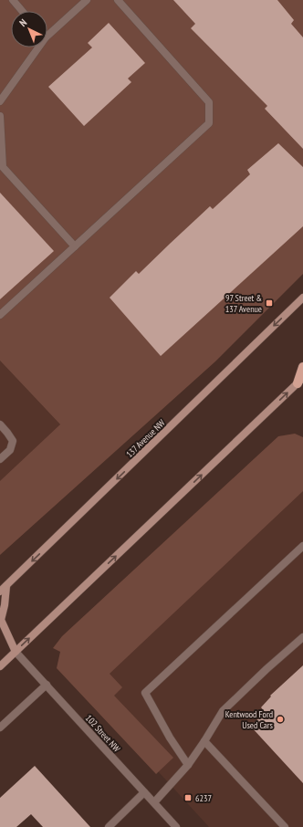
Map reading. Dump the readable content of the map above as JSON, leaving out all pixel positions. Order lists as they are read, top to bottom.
{
  "streets": {
    "main road": ["137 Avenue NW"],
    "street": ["102 Street NW"]
  },
  "places": {
    "transit": ["97 Street & 137 Avenue", "6237"],
    "other": ["Kentwood Ford Used Cars"]
  },
  "north": "top left"
}
